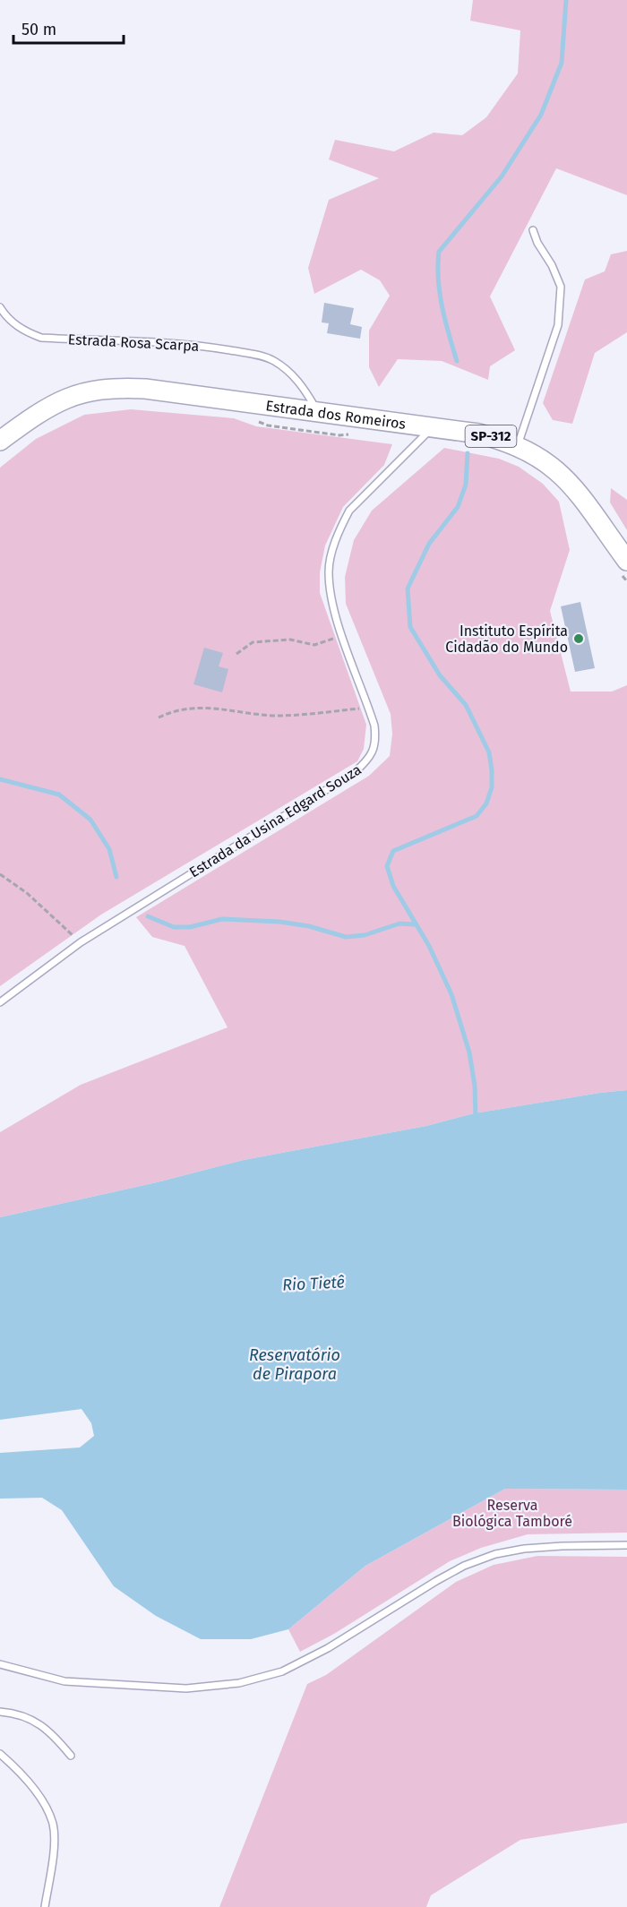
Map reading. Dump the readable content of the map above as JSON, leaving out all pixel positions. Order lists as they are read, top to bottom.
{
  "streets": {
    "main road": ["Estrada dos Romeiros", "SP-312"],
    "lane": ["Estrada Rosa Scarpa", "Estrada da Usina Edgard Souza"]
  },
  "crossings": [
    ["Estrada Rosa Scarpa", "Estrada dos Romeiros"],
    ["Estrada dos Romeiros", "Estrada da Usina Edgard Souza"]
  ],
  "water": ["Rio Tietê", "Reservatório de Pirapora"],
  "parks": ["Reserva Biológica Tamboré"],
  "places": ["Instituto Espírita Cidadão do Mundo"],
  "scale_bar": "50 m"
}
